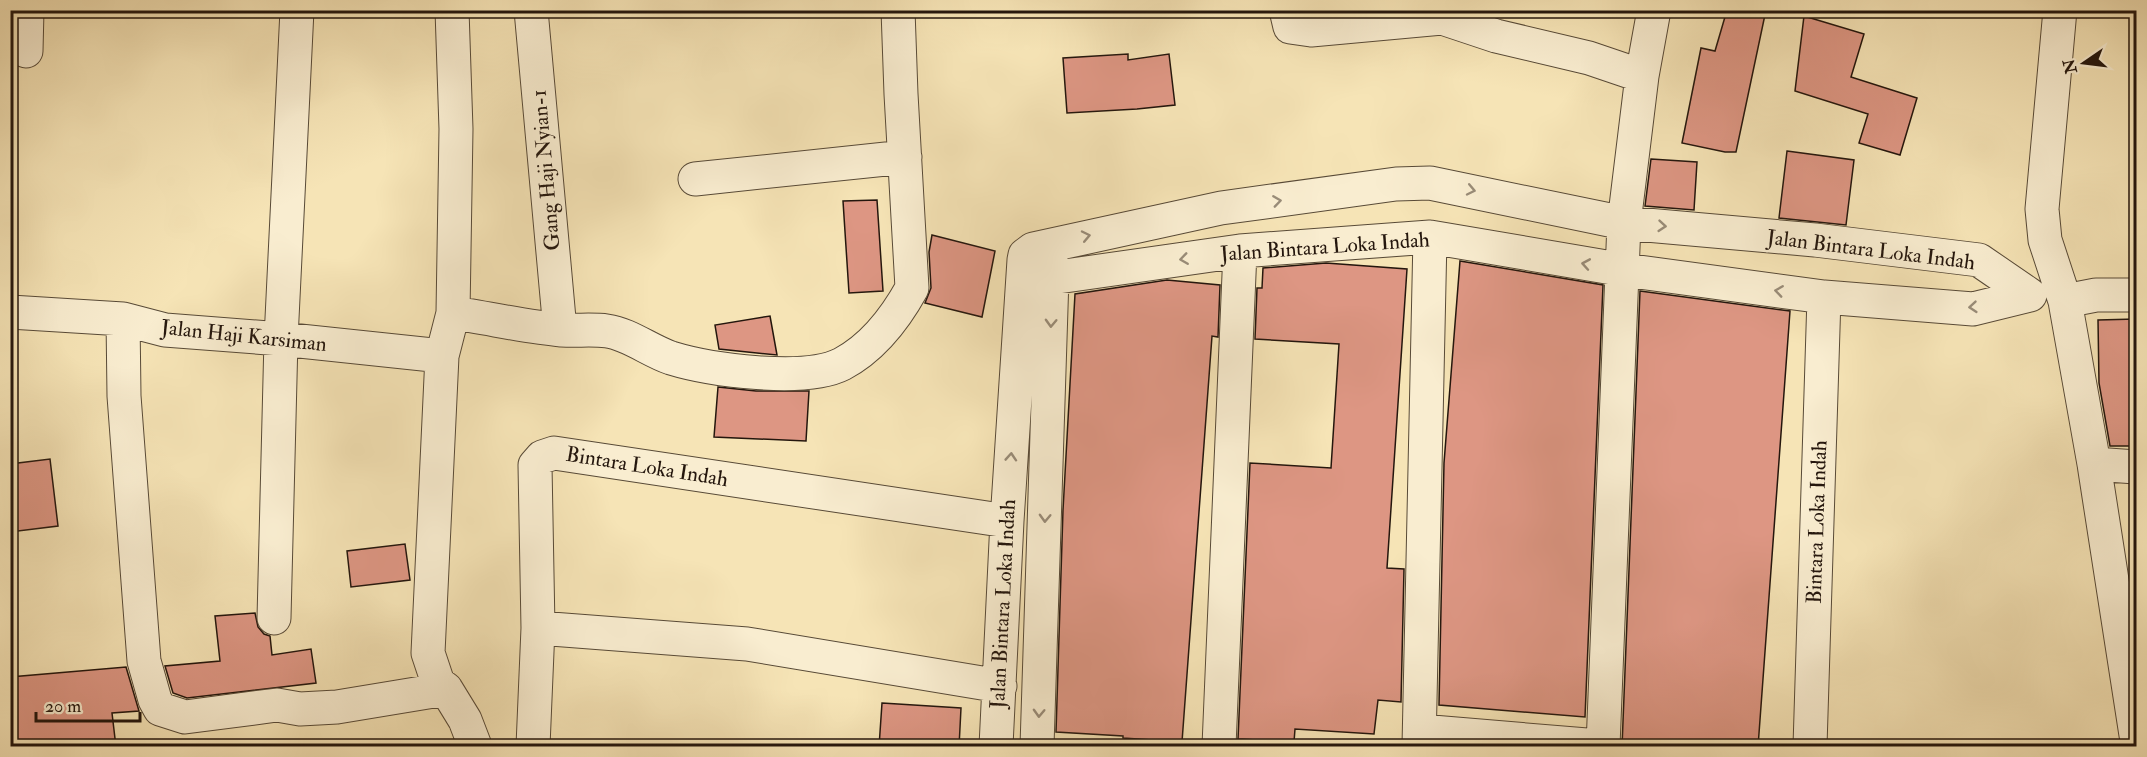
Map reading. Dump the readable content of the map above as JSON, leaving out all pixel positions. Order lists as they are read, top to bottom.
{
  "streets": {
    "street": [
      "Gang Haji Nyian-1",
      "Jalan Bintara Loka Indah",
      "Jalan Haji Karsiman",
      "Bintara Loka Indah"
    ]
  },
  "crossings": [
    ["Jalan Bintara Loka Indah", "Bintara Loka Indah"]
  ],
  "scale_bar": "20 m",
  "north": "left"
}
